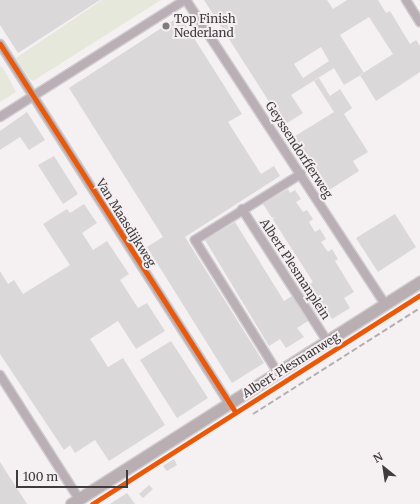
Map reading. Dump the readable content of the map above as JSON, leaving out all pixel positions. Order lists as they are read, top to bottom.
{
  "streets": {
    "street": [
      "Geyssendorfferweg",
      "Van Maasdijkweg",
      "Albert Plesmanplein",
      "Albert Plesmanweg"
    ]
  },
  "crossings": [
    ["Geyssendorfferweg", "Albert Plesmanweg"],
    ["Van Maasdijkweg", "Albert Plesmanweg"],
    ["Albert Plesmanplein", "Albert Plesmanweg"]
  ],
  "places": ["Top Finish Nederland"],
  "scale_bar": "100 m",
  "north": "top left"
}
